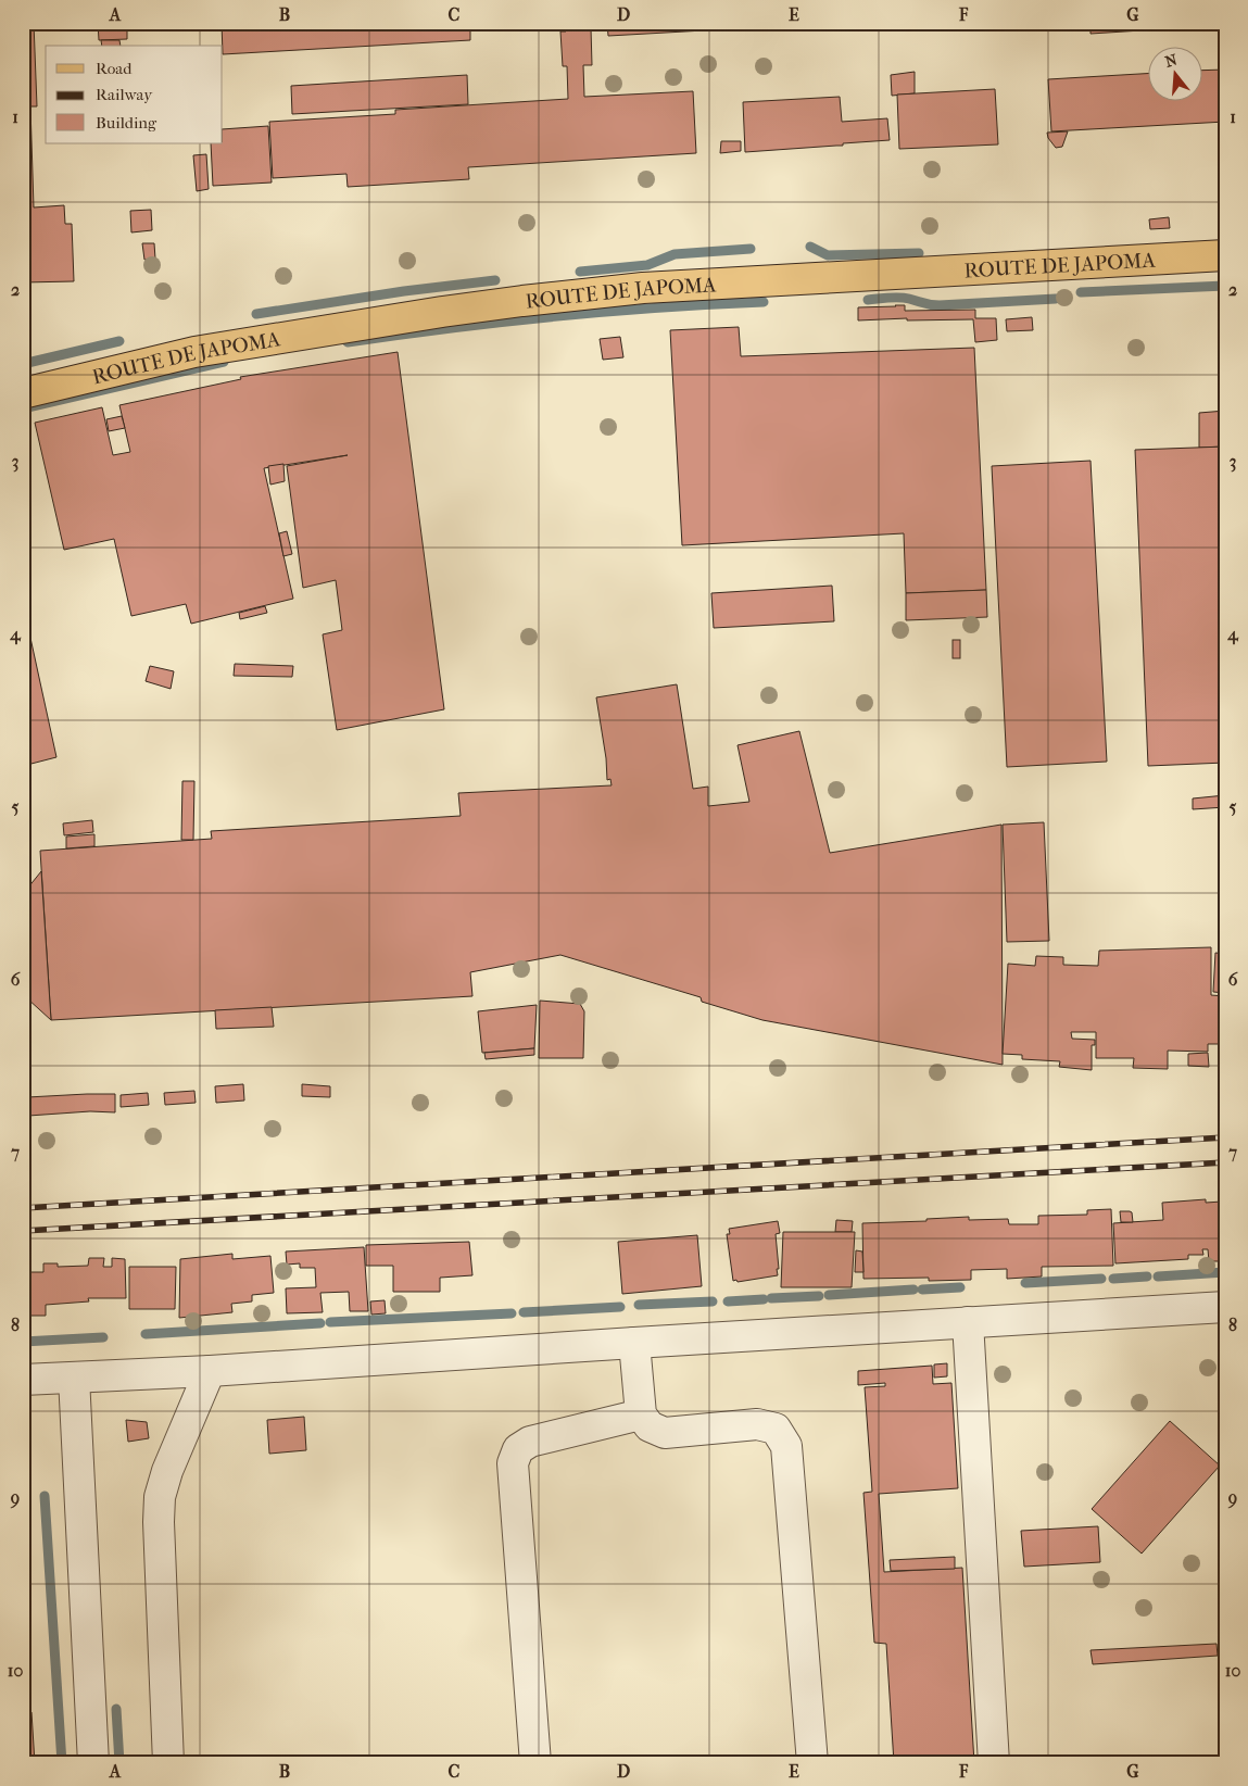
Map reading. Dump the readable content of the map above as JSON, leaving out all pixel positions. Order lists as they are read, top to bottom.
{
  "streets": {
    "main road": ["ROUTE DE JAPOMA"]
  },
  "legend": ["Road", "Railway", "Building"],
  "north": "top",
  "grid": {
    "columns": [
      "A",
      "B",
      "C",
      "D",
      "E",
      "F",
      "G"
    ],
    "rows": [
      "1",
      "2",
      "3",
      "4",
      "5",
      "6",
      "7",
      "8",
      "9",
      "10"
    ]
  }
}
